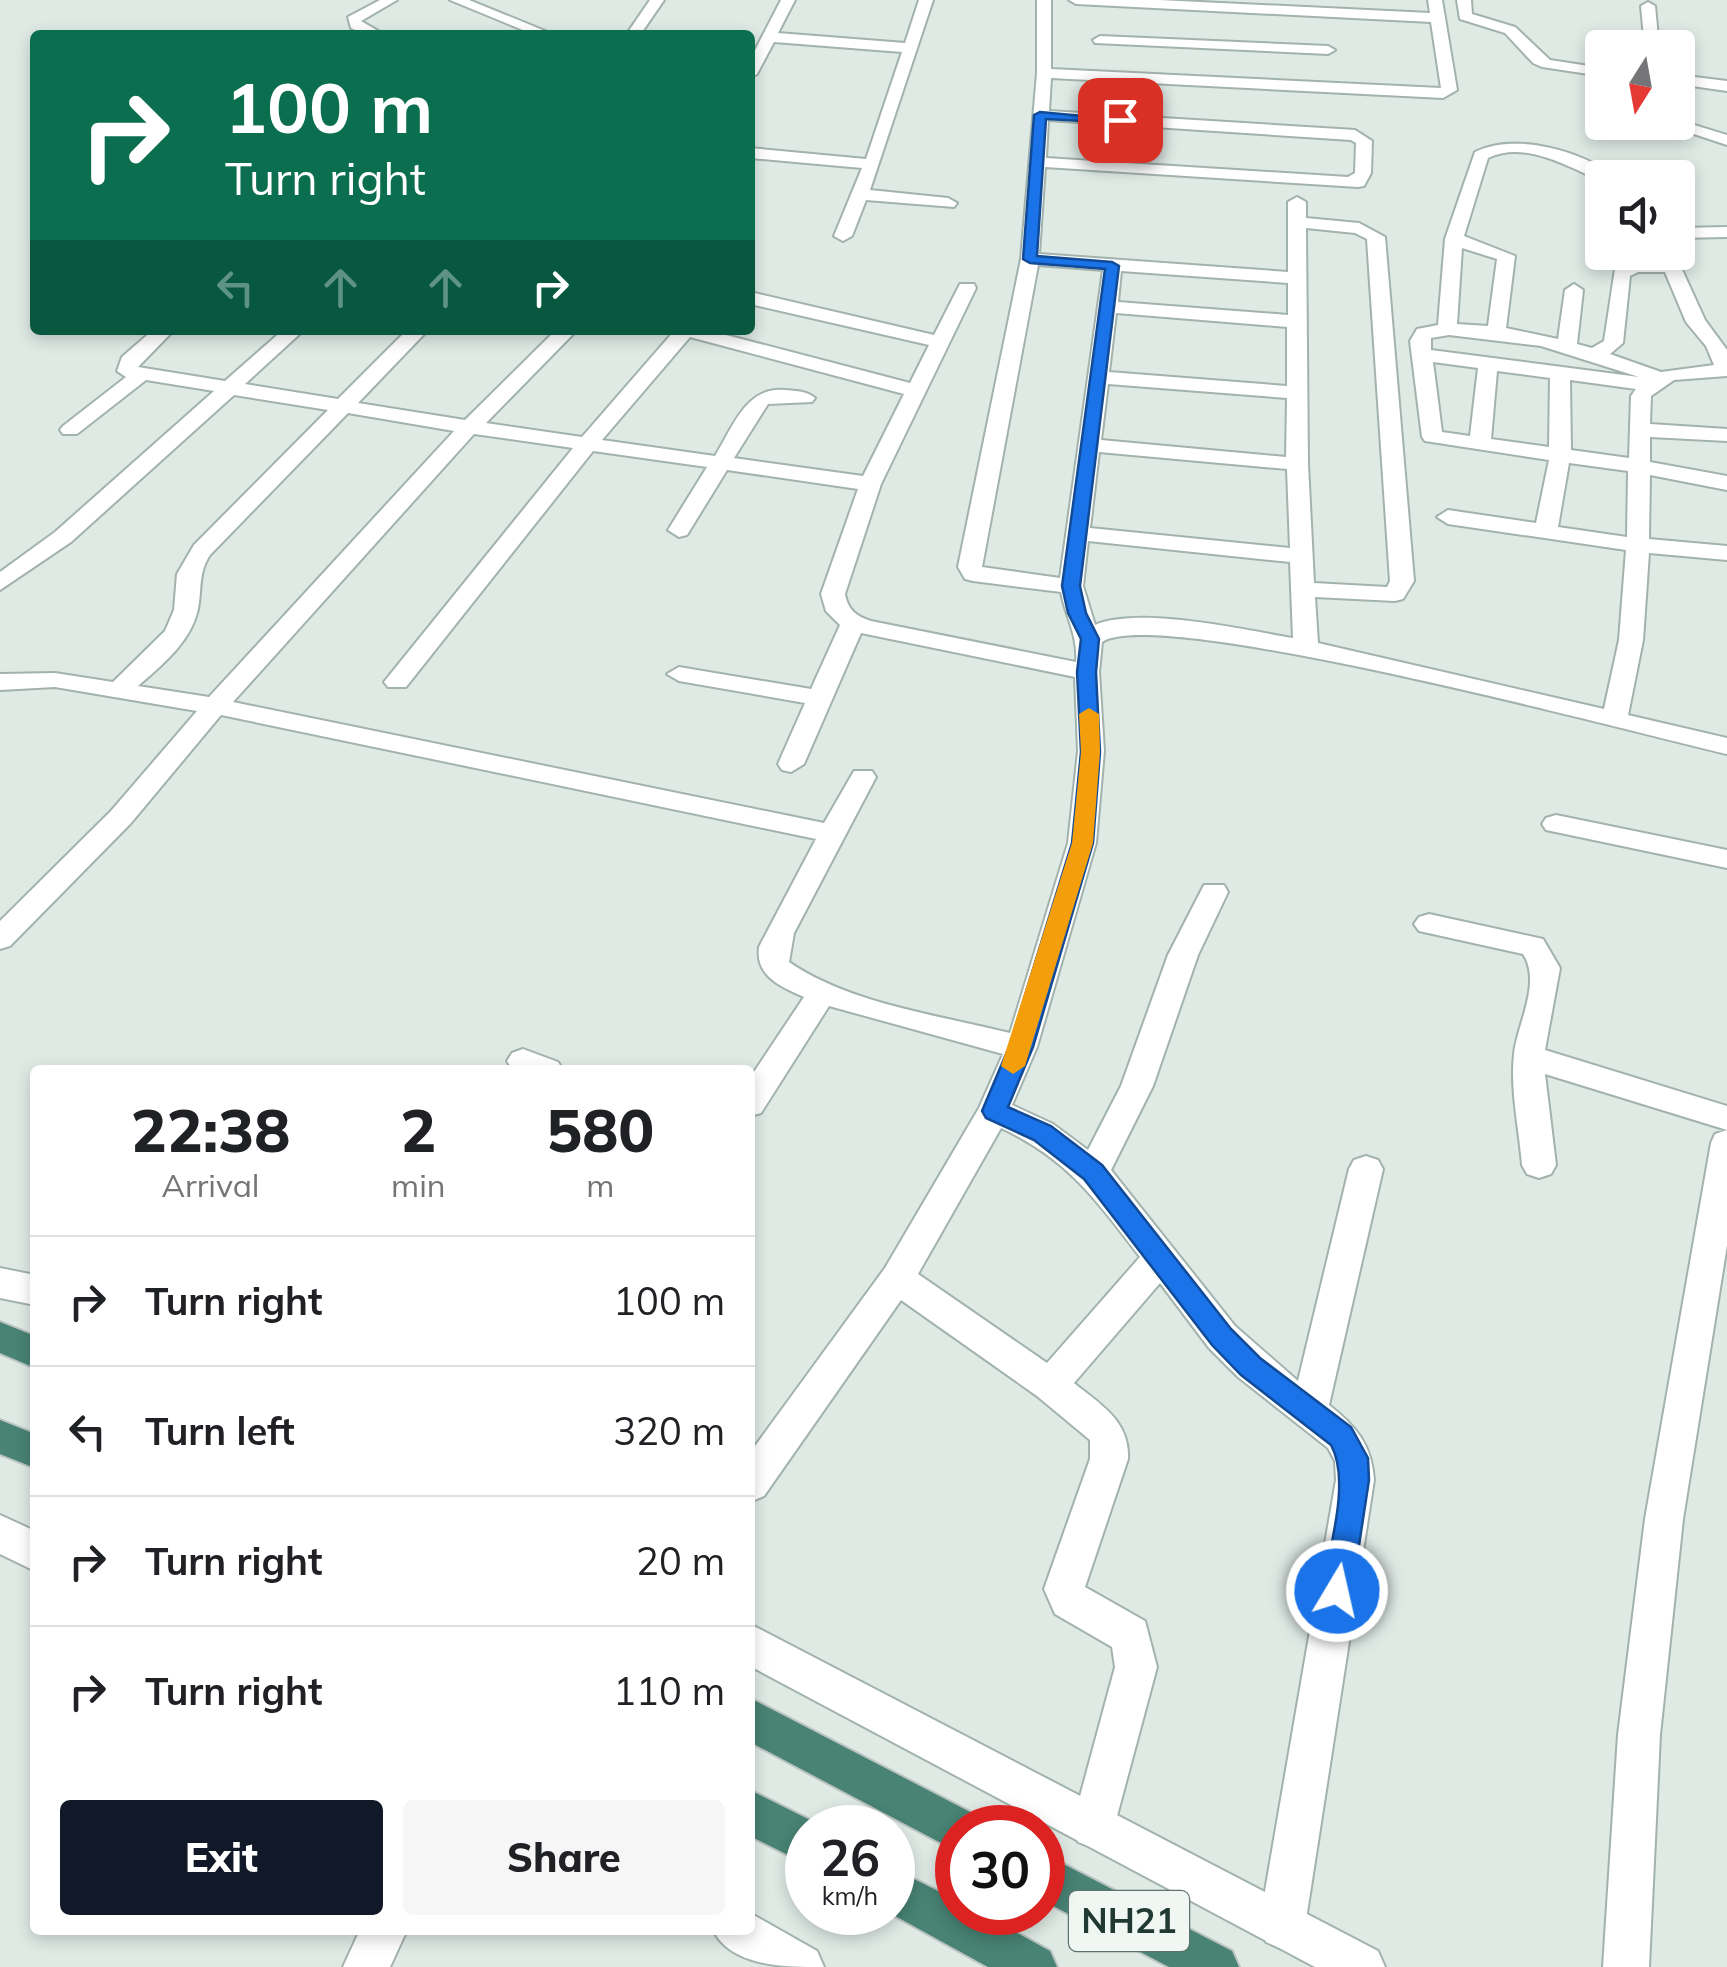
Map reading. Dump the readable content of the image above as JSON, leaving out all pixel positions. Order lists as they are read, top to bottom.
{
  "streets": {
    "highway": ["NH21"]
  },
  "north": "bottom",
  "page": {
    "turn": ["100 m", "Turn right"],
    "eta": [
      "22:38",
      "Arrival",
      "2",
      "min",
      "580",
      "m"
    ],
    "list": [
      {
        "name": "Turn right",
        "value": "100 m"
      },
      {
        "name": "Turn left",
        "value": "320 m"
      },
      {
        "name": "Turn right",
        "value": "20 m"
      },
      {
        "name": "Turn right",
        "value": "110 m"
      }
    ],
    "buttons": ["Exit", "Share"],
    "speed": "26 km/h",
    "limit": "30"
  }
}
